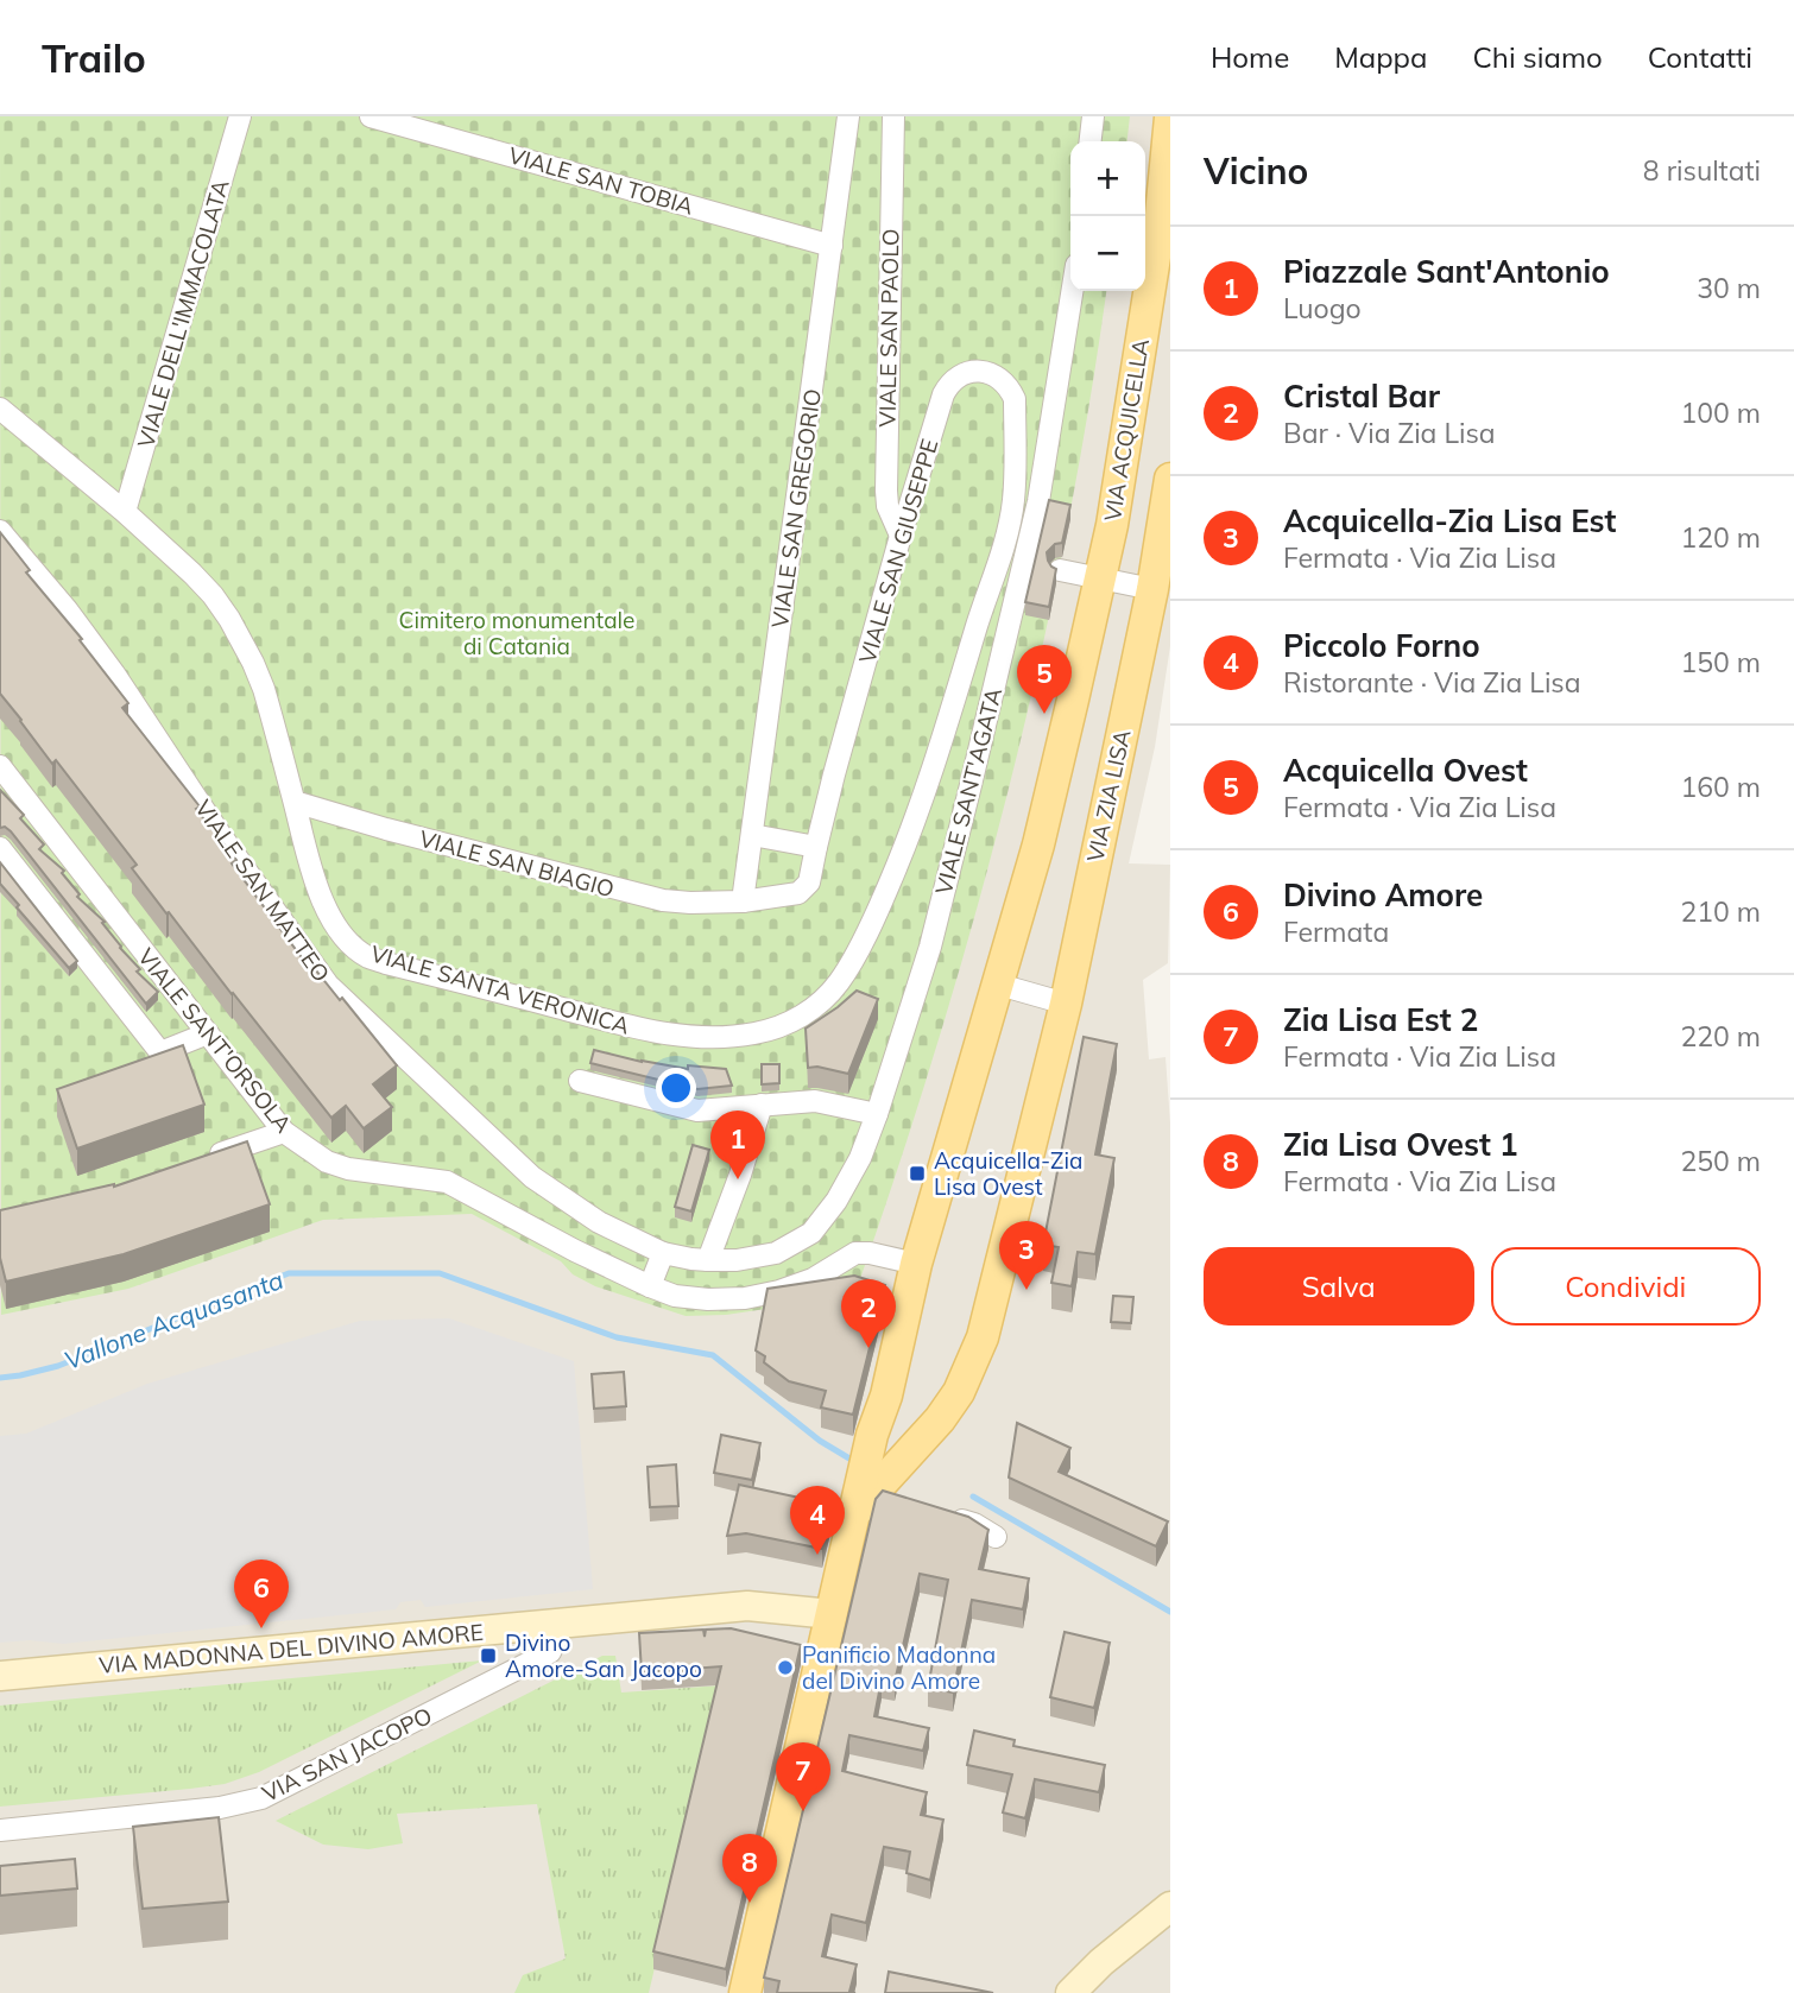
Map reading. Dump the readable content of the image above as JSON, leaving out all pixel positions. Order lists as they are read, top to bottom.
{
  "streets": {
    "main road": ["VIA ACQUICELLA", "VIA ZIA LISA", "VIA MADONNA DEL DIVINO AMORE"],
    "street": [
      "VIALE SAN TOBIA",
      "VIALE DELL'IMMACOLATA",
      "VIALE SAN PAOLO",
      "VIALE SAN GREGORIO",
      "VIALE SAN GIUSEPPE",
      "VIALE SANT'AGATA",
      "VIALE SAN BIAGIO",
      "VIALE SAN MATTEO",
      "VIALE SANTA VERONICA",
      "VIALE SANT'ORSOLA",
      "VIA SAN JACOPO"
    ]
  },
  "crossings": [
    ["VIALE SAN TOBIA", "VIALE SAN GREGORIO"],
    ["VIALE DELL'IMMACOLATA", "VIALE SANTA VERONICA"],
    ["VIALE SAN PAOLO", "VIALE SAN GIUSEPPE"],
    ["VIA ACQUICELLA", "VIA ZIA LISA"],
    ["VIALE SAN GREGORIO", "VIALE SAN GIUSEPPE"],
    ["VIALE SAN GREGORIO", "VIALE SAN BIAGIO"],
    ["VIALE SAN GIUSEPPE", "VIALE SAN BIAGIO"],
    ["VIALE SAN GIUSEPPE", "VIALE SANTA VERONICA"],
    ["VIALE SANT'AGATA", "VIALE SAN MATTEO"],
    ["VIA ZIA LISA", "VIALE SANT'ORSOLA"],
    ["VIA ZIA LISA", "VIA MADONNA DEL DIVINO AMORE"],
    ["VIALE SAN BIAGIO", "VIALE SANTA VERONICA"],
    ["VIA MADONNA DEL DIVINO AMORE", "VIA SAN JACOPO"]
  ],
  "water": ["Vallone Acquasanta"],
  "parks": ["Cimitero monumentale di Catania"],
  "places": {
    "transit": ["Acquicella-Zia Lisa Ovest", "Divino Amore-San Jacopo"],
    "other": ["Panificio Madonna del Divino Amore"]
  },
  "page": {
    "header": "Trailo",
    "nav": [
      "Home",
      "Mappa",
      "Chi siamo",
      "Contatti"
    ],
    "heading": ["Vicino", "8 risultati"],
    "map_buttons": ["+", "−"],
    "list": [
      {
        "mark": "1",
        "name": "Piazzale Sant'Antonio",
        "note": "Luogo",
        "value": "30 m"
      },
      {
        "mark": "2",
        "name": "Cristal Bar",
        "note": "Bar · Via Zia Lisa",
        "value": "100 m"
      },
      {
        "mark": "3",
        "name": "Acquicella-Zia Lisa Est",
        "note": "Fermata · Via Zia Lisa",
        "value": "120 m"
      },
      {
        "mark": "4",
        "name": "Piccolo Forno",
        "note": "Ristorante · Via Zia Lisa",
        "value": "150 m"
      },
      {
        "mark": "5",
        "name": "Acquicella Ovest",
        "note": "Fermata · Via Zia Lisa",
        "value": "160 m"
      },
      {
        "mark": "6",
        "name": "Divino Amore",
        "note": "Fermata",
        "value": "210 m"
      },
      {
        "mark": "7",
        "name": "Zia Lisa Est 2",
        "note": "Fermata · Via Zia Lisa",
        "value": "220 m"
      },
      {
        "mark": "8",
        "name": "Zia Lisa Ovest 1",
        "note": "Fermata · Via Zia Lisa",
        "value": "250 m"
      }
    ],
    "pins": [
      "5",
      "1",
      "3",
      "2",
      "4",
      "6",
      "7",
      "8"
    ],
    "buttons": ["Salva", "Condividi"]
  }
}
